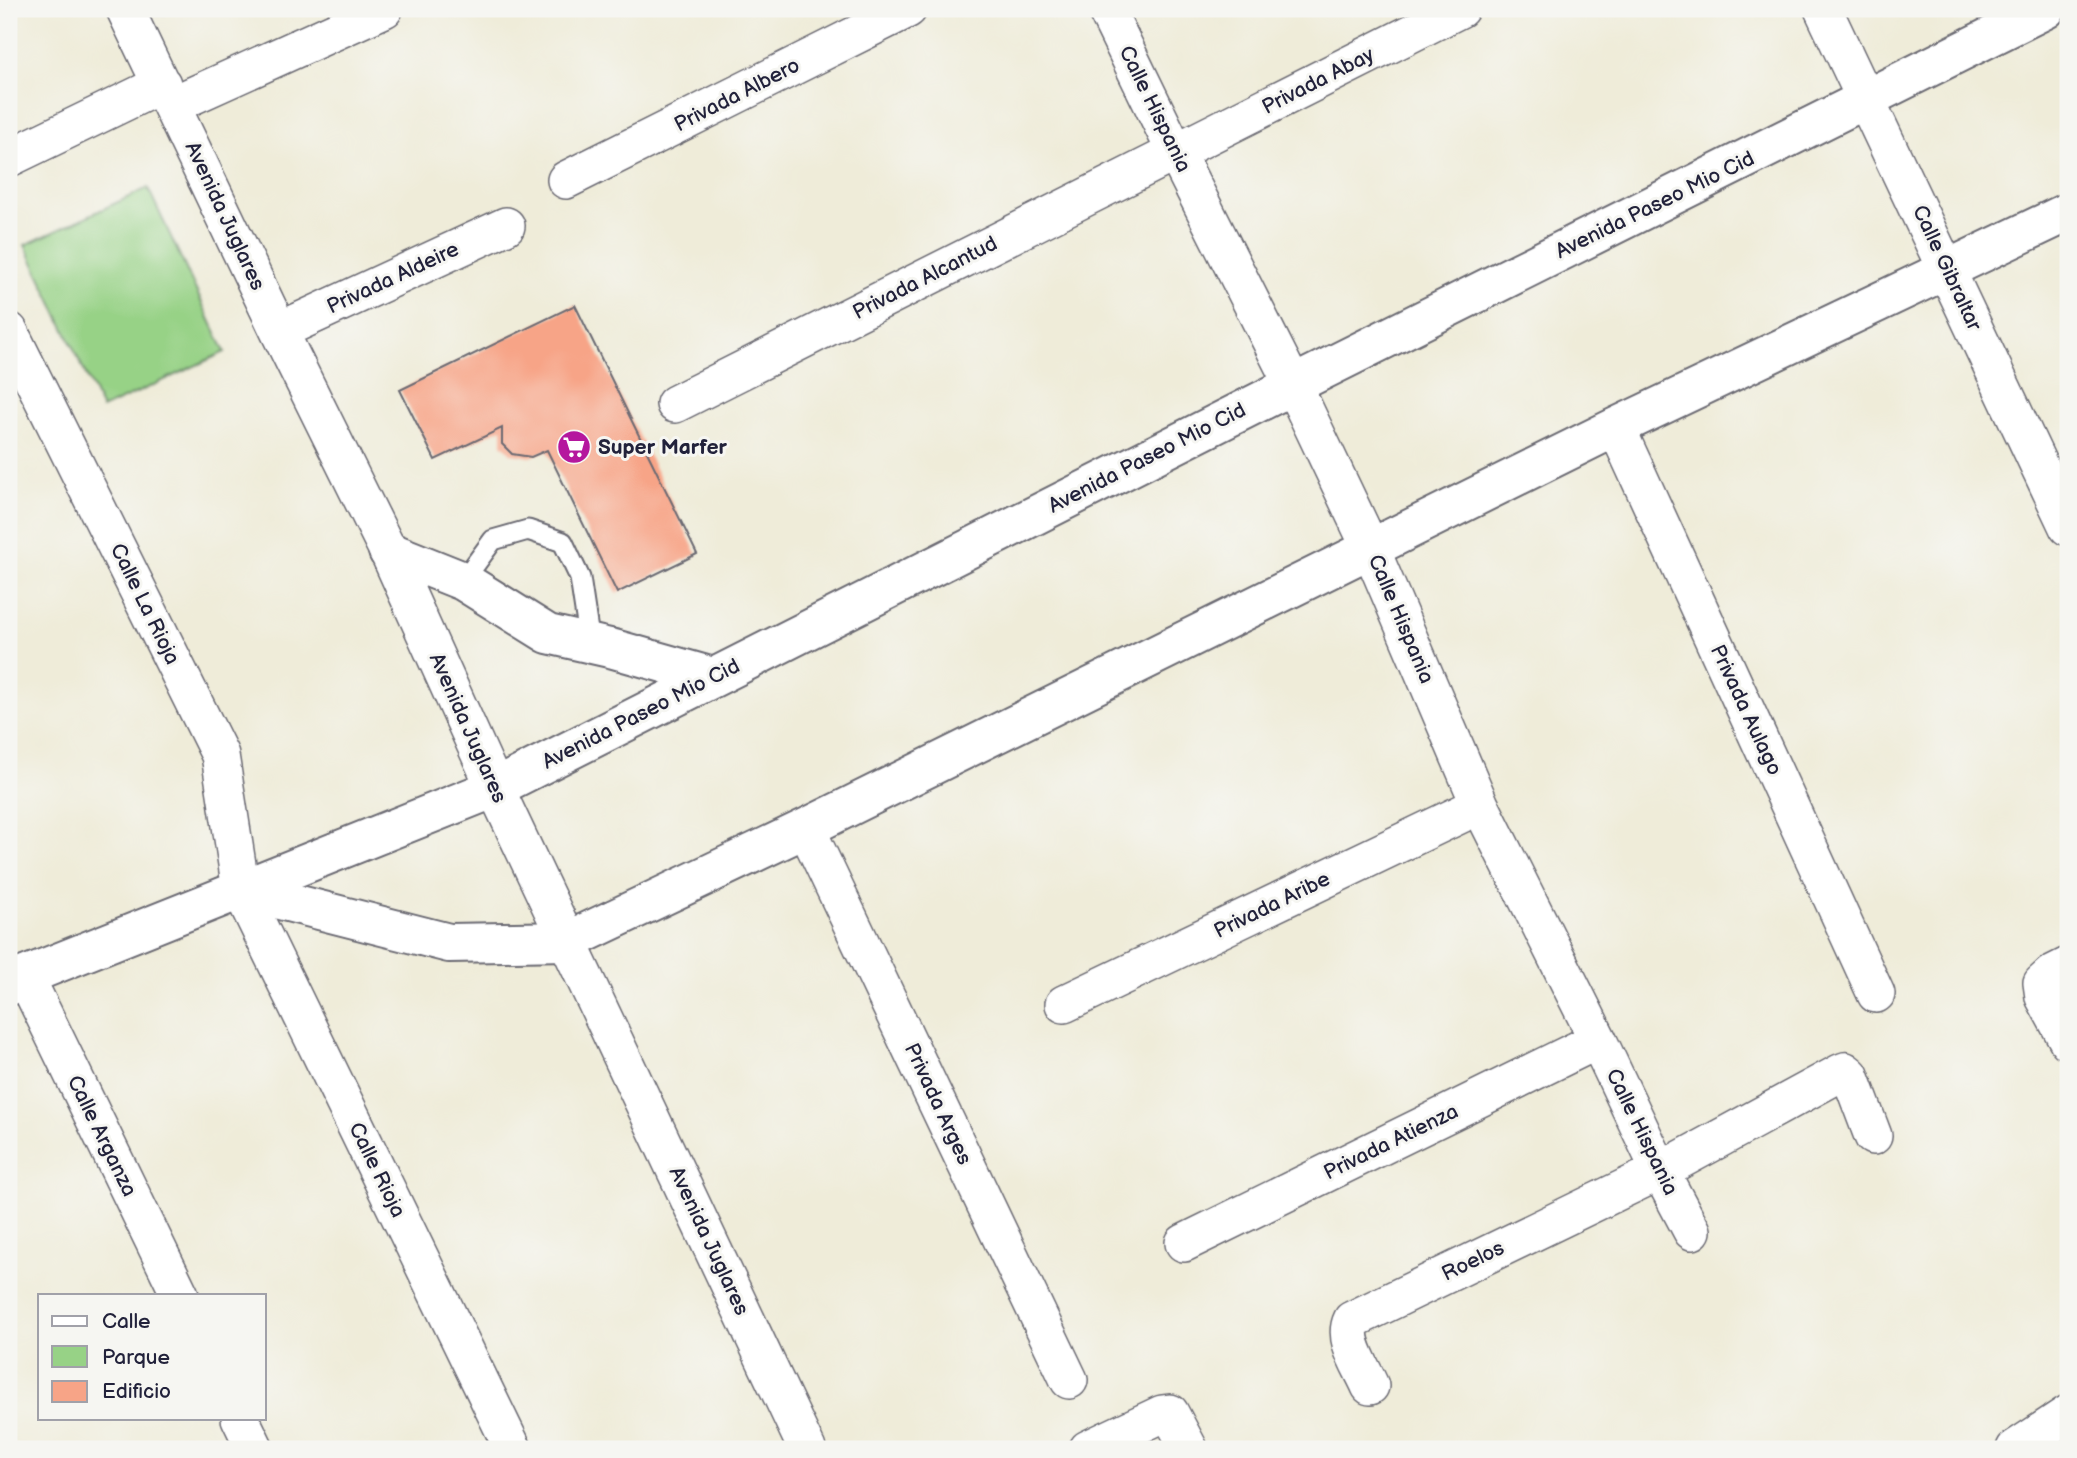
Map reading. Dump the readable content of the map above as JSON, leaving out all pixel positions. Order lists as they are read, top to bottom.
{
  "streets": {
    "street": [
      "Privada Abay",
      "Privada Albero",
      "Calle Hispania",
      "Avenida Paseo Mio Cid",
      "Avenida Juglares",
      "Calle Gibraltar",
      "Privada Aldeire",
      "Privada Alcantud",
      "Calle La Rioja",
      "Privada Aulago",
      "Privada Aribe",
      "Privada Arges",
      "Calle Arganza",
      "Privada Atienza",
      "Calle Rioja",
      "Roelos"
    ]
  },
  "crossings": [
    ["Privada Abay", "Calle Hispania"],
    ["Privada Abay", "Privada Alcantud"],
    ["Calle Hispania", "Avenida Paseo Mio Cid"],
    ["Calle Hispania", "Privada Alcantud"],
    ["Calle Hispania", "Privada Aribe"],
    ["Calle Hispania", "Privada Atienza"],
    ["Calle Hispania", "Roelos"],
    ["Avenida Paseo Mio Cid", "Avenida Juglares"],
    ["Avenida Paseo Mio Cid", "Calle Gibraltar"],
    ["Avenida Paseo Mio Cid", "Calle La Rioja"],
    ["Avenida Paseo Mio Cid", "Calle Arganza"],
    ["Avenida Paseo Mio Cid", "Calle Rioja"],
    ["Avenida Juglares", "Privada Aldeire"],
    ["Calle La Rioja", "Calle Rioja"]
  ],
  "places": {
    "supermarket": ["Super Marfer"]
  },
  "legend": ["Calle", "Parque", "Edificio"]
}
